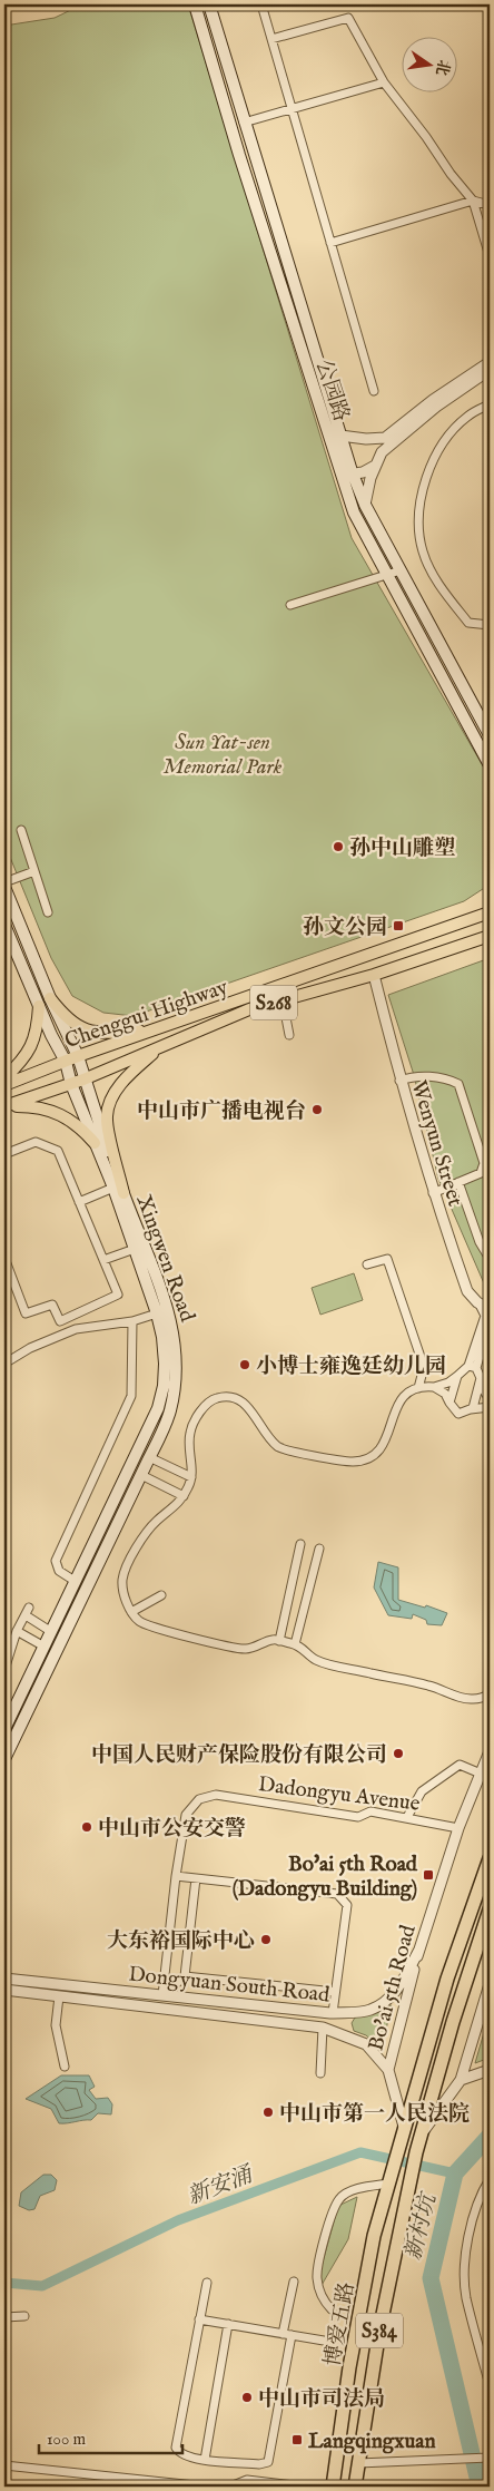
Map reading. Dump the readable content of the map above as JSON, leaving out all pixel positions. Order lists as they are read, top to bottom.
{
  "streets": {
    "highway": ["博爱五路", "S384"],
    "main road": [
      "公园路",
      "S268",
      "Chenggui Highway",
      "Xingwen Road"
    ],
    "street": [
      "Wenyun Street",
      "Dadongyu Avenue",
      "Dongyuan South Road",
      "Bo'ai 5th Road"
    ]
  },
  "crossings": [
    ["Chenggui Highway", "Wenyun Street"],
    ["Chenggui Highway", "Xingwen Road"],
    ["Dadongyu Avenue", "Dongyuan South Road"],
    ["Dadongyu Avenue", "Bo'ai 5th Road"],
    ["Dongyuan South Road", "Bo'ai 5th Road"],
    ["Bo'ai 5th Road", "博爱五路"],
    ["Bo'ai 5th Road", "S384"],
    ["博爱五路", "S384"]
  ],
  "water": ["新安涌", "新村坑"],
  "parks": ["Sun Yat-sen Memorial Park"],
  "places": {
    "other": [
      "孙中山雕塑",
      "中山市广播电视台",
      "小博士雍逸廷幼儿园",
      "中国人民财产保险股份有限公司",
      "中山市公安交警",
      "大东裕国际中心",
      "中山市第一人民法院",
      "中山市司法局"
    ],
    "transit": ["孙文公园", "Bo'ai 5th Road (Dadongyu Building)", "Langqingxuan"]
  },
  "scale_bar": "100 m",
  "north": "right"
}
